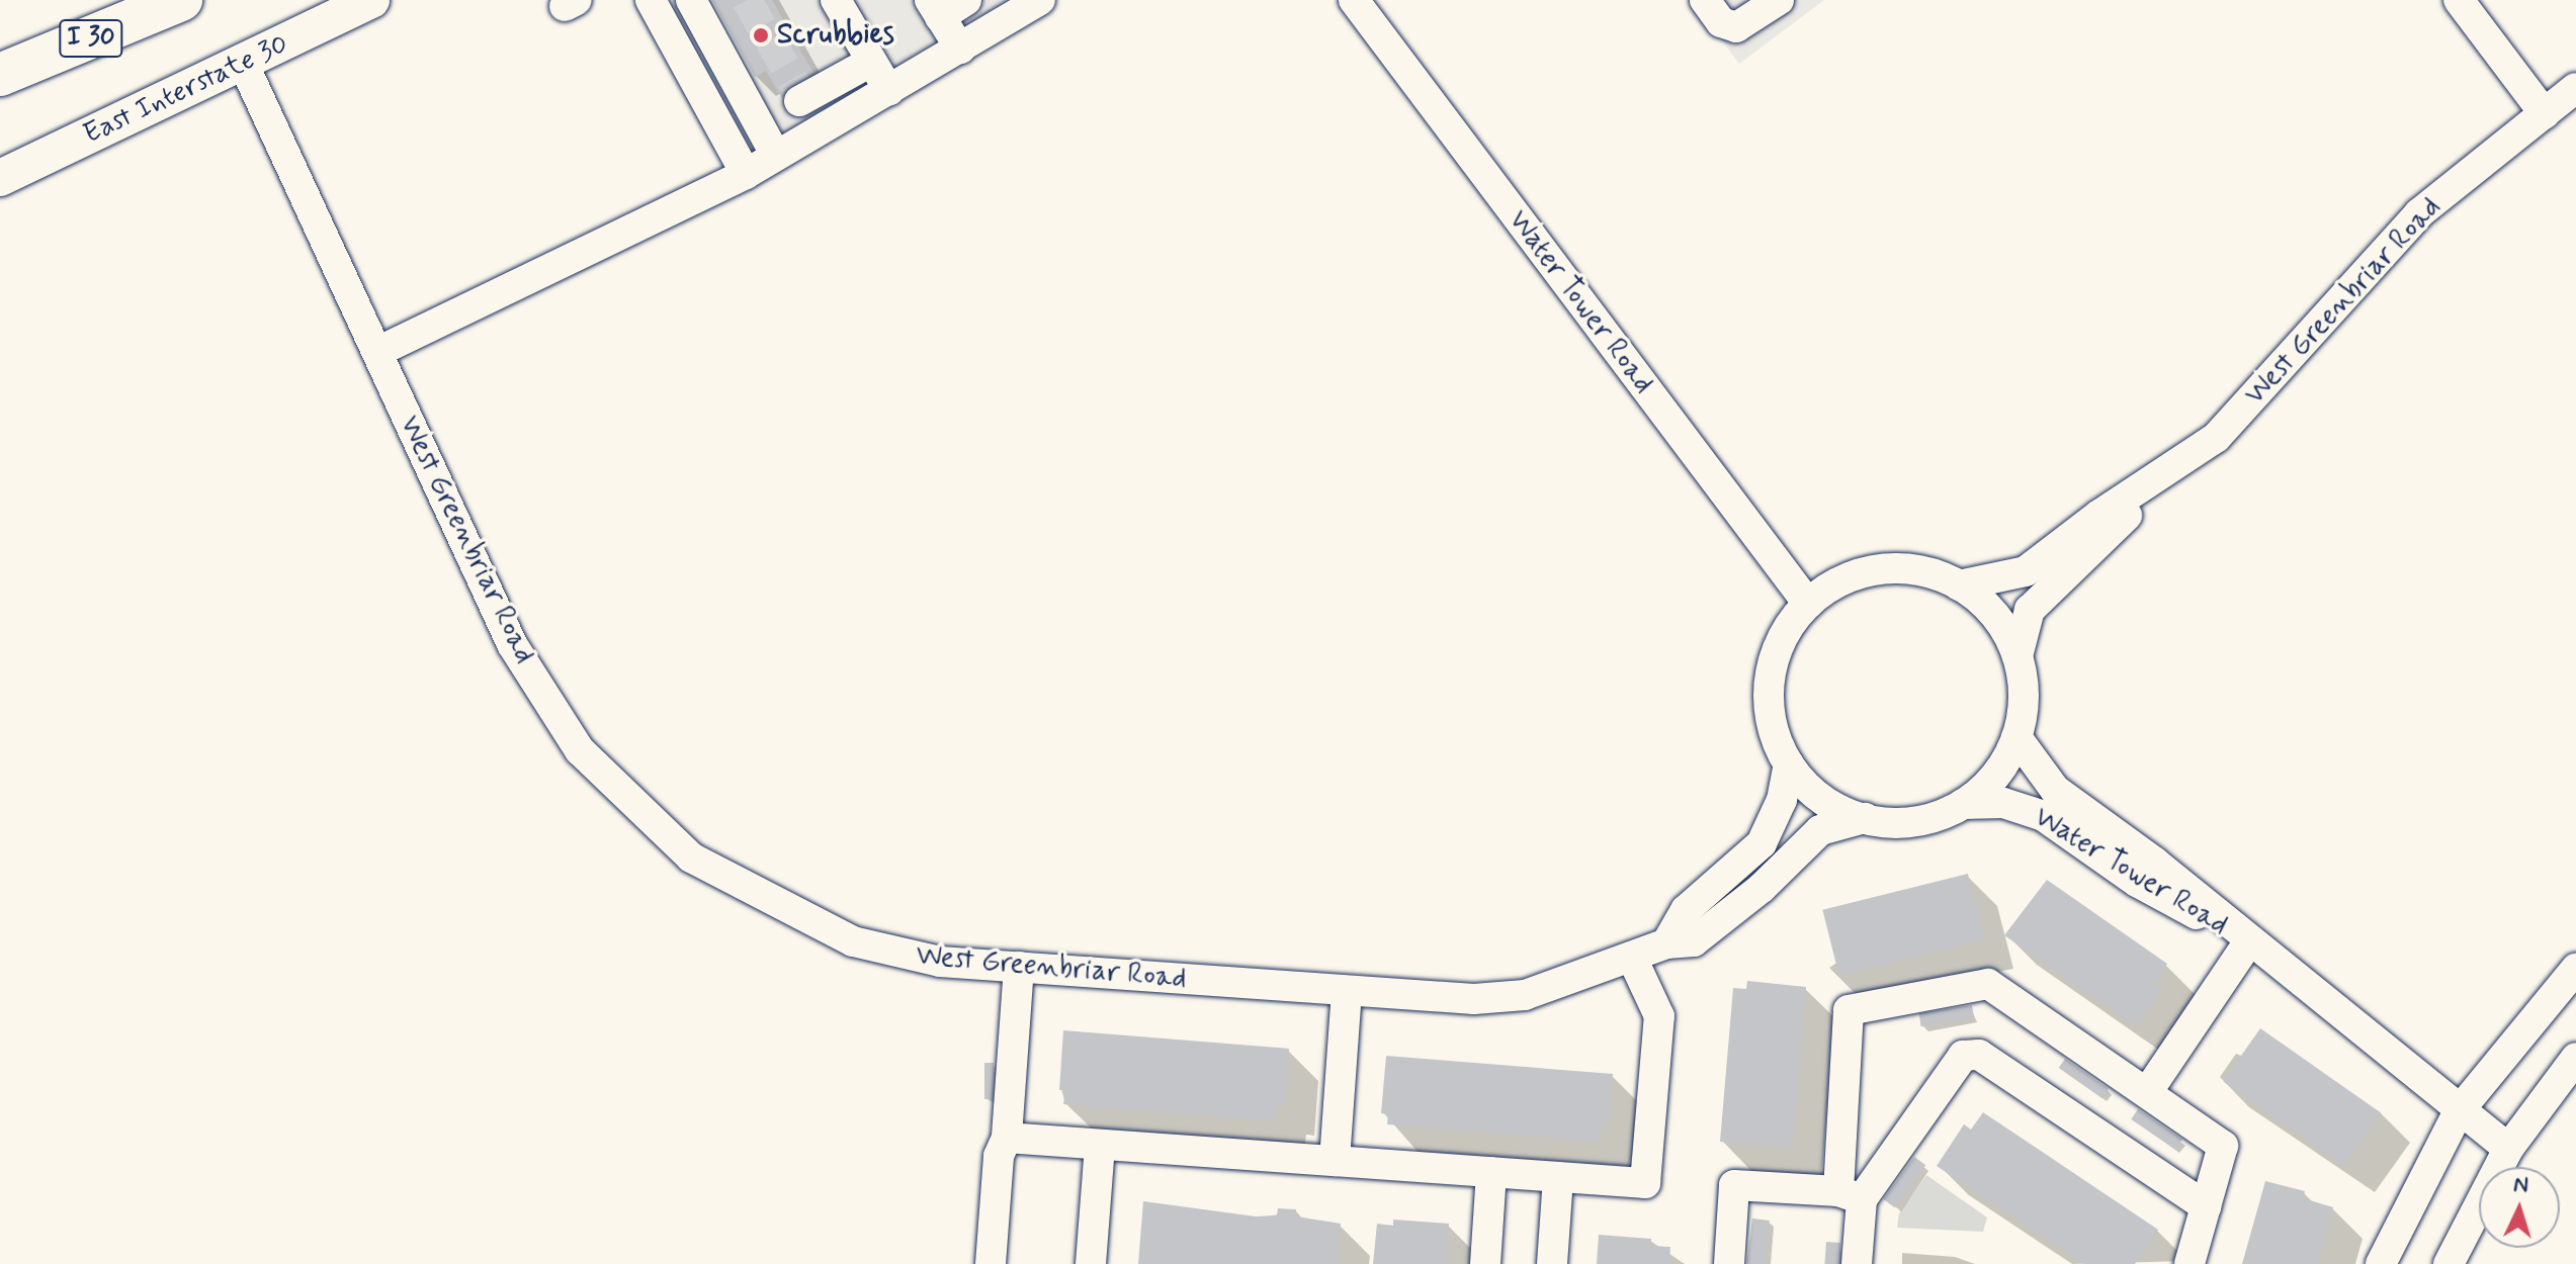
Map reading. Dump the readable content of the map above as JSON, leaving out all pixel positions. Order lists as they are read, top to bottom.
{
  "streets": {
    "highway": ["I 30"],
    "main road": ["East Interstate 30"],
    "street": ["West Greenbriar Road", "Water Tower Road"]
  },
  "crossings": [
    ["East Interstate 30", "West Greenbriar Road"],
    ["West Greenbriar Road", "Water Tower Road"]
  ],
  "places": ["Scrubbies"],
  "north": "top"
}
